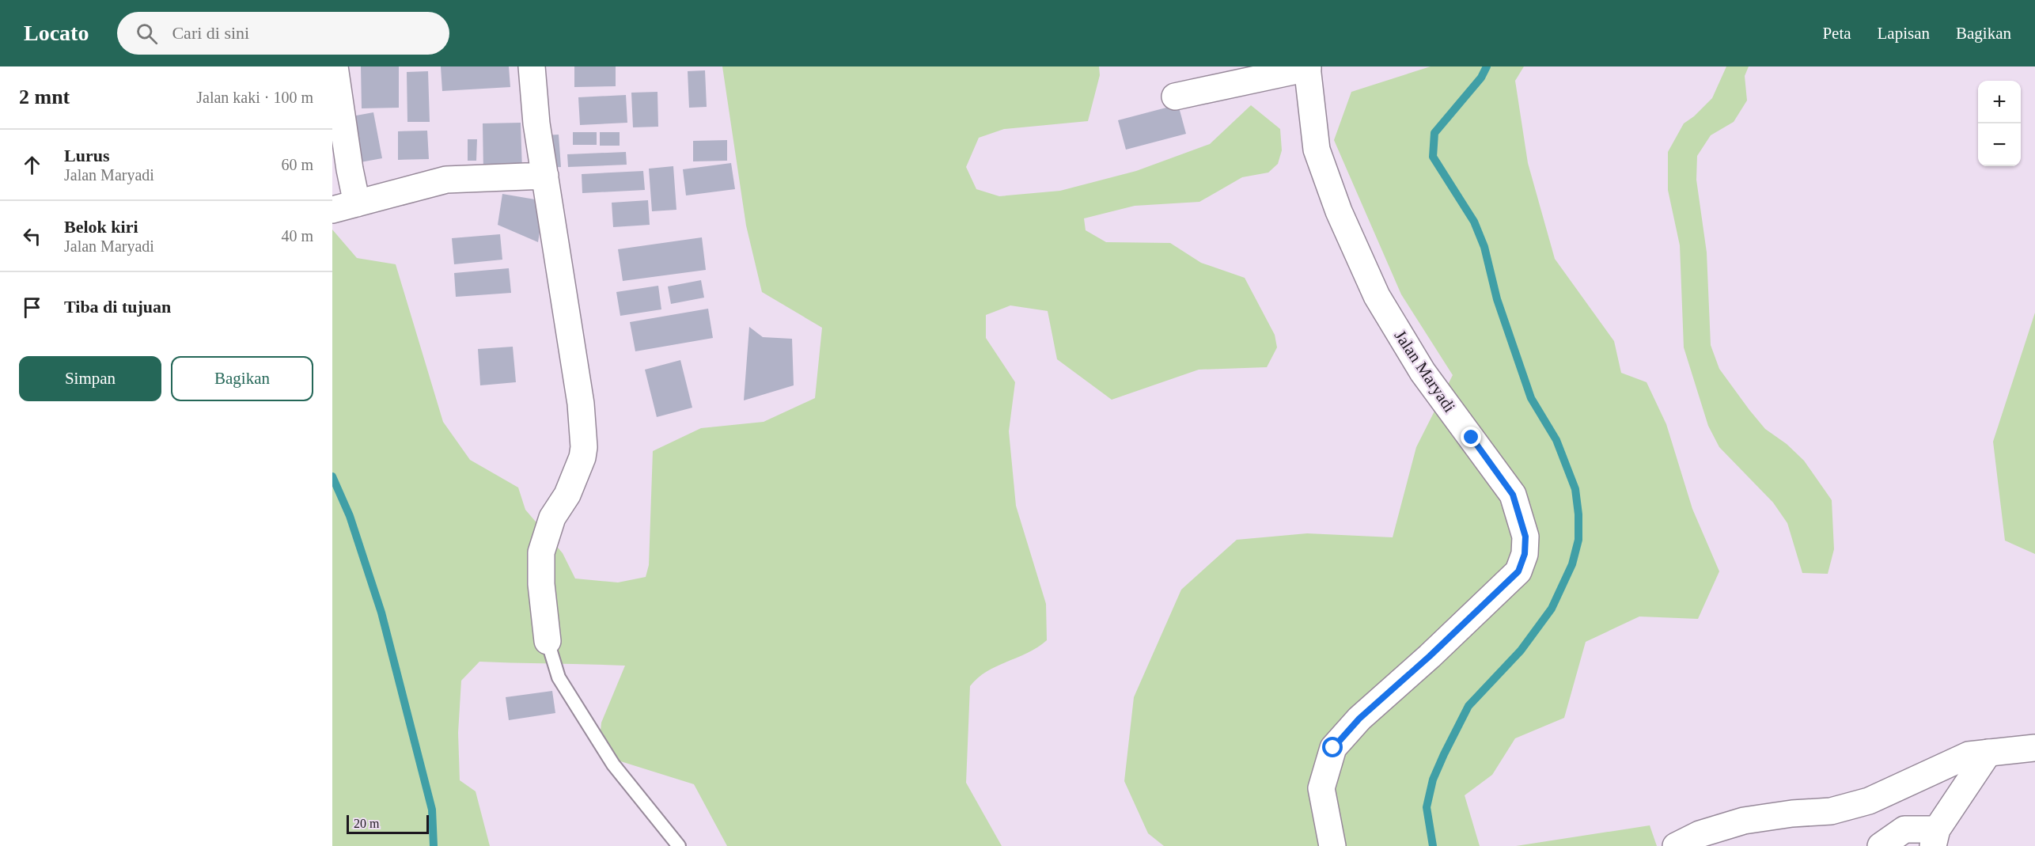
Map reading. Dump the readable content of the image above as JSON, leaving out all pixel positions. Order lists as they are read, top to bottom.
{
  "streets": {
    "street": ["Jalan Maryadi"]
  },
  "scale_bar": "20 m",
  "page": {
    "header": "Locato",
    "search": "Cari di sini",
    "nav": ["Peta", "Lapisan", "Bagikan"],
    "heading": ["2 mnt", "Jalan kaki · 100 m"],
    "map_buttons": ["+", "−"],
    "list": [
      ["Lurus", "Jalan Maryadi", "60 m"],
      ["Belok kiri", "Jalan Maryadi", "40 m"],
      "Tiba di tujuan"
    ],
    "buttons": ["Simpan", "Bagikan"],
    "scale": "20 m"
  }
}
